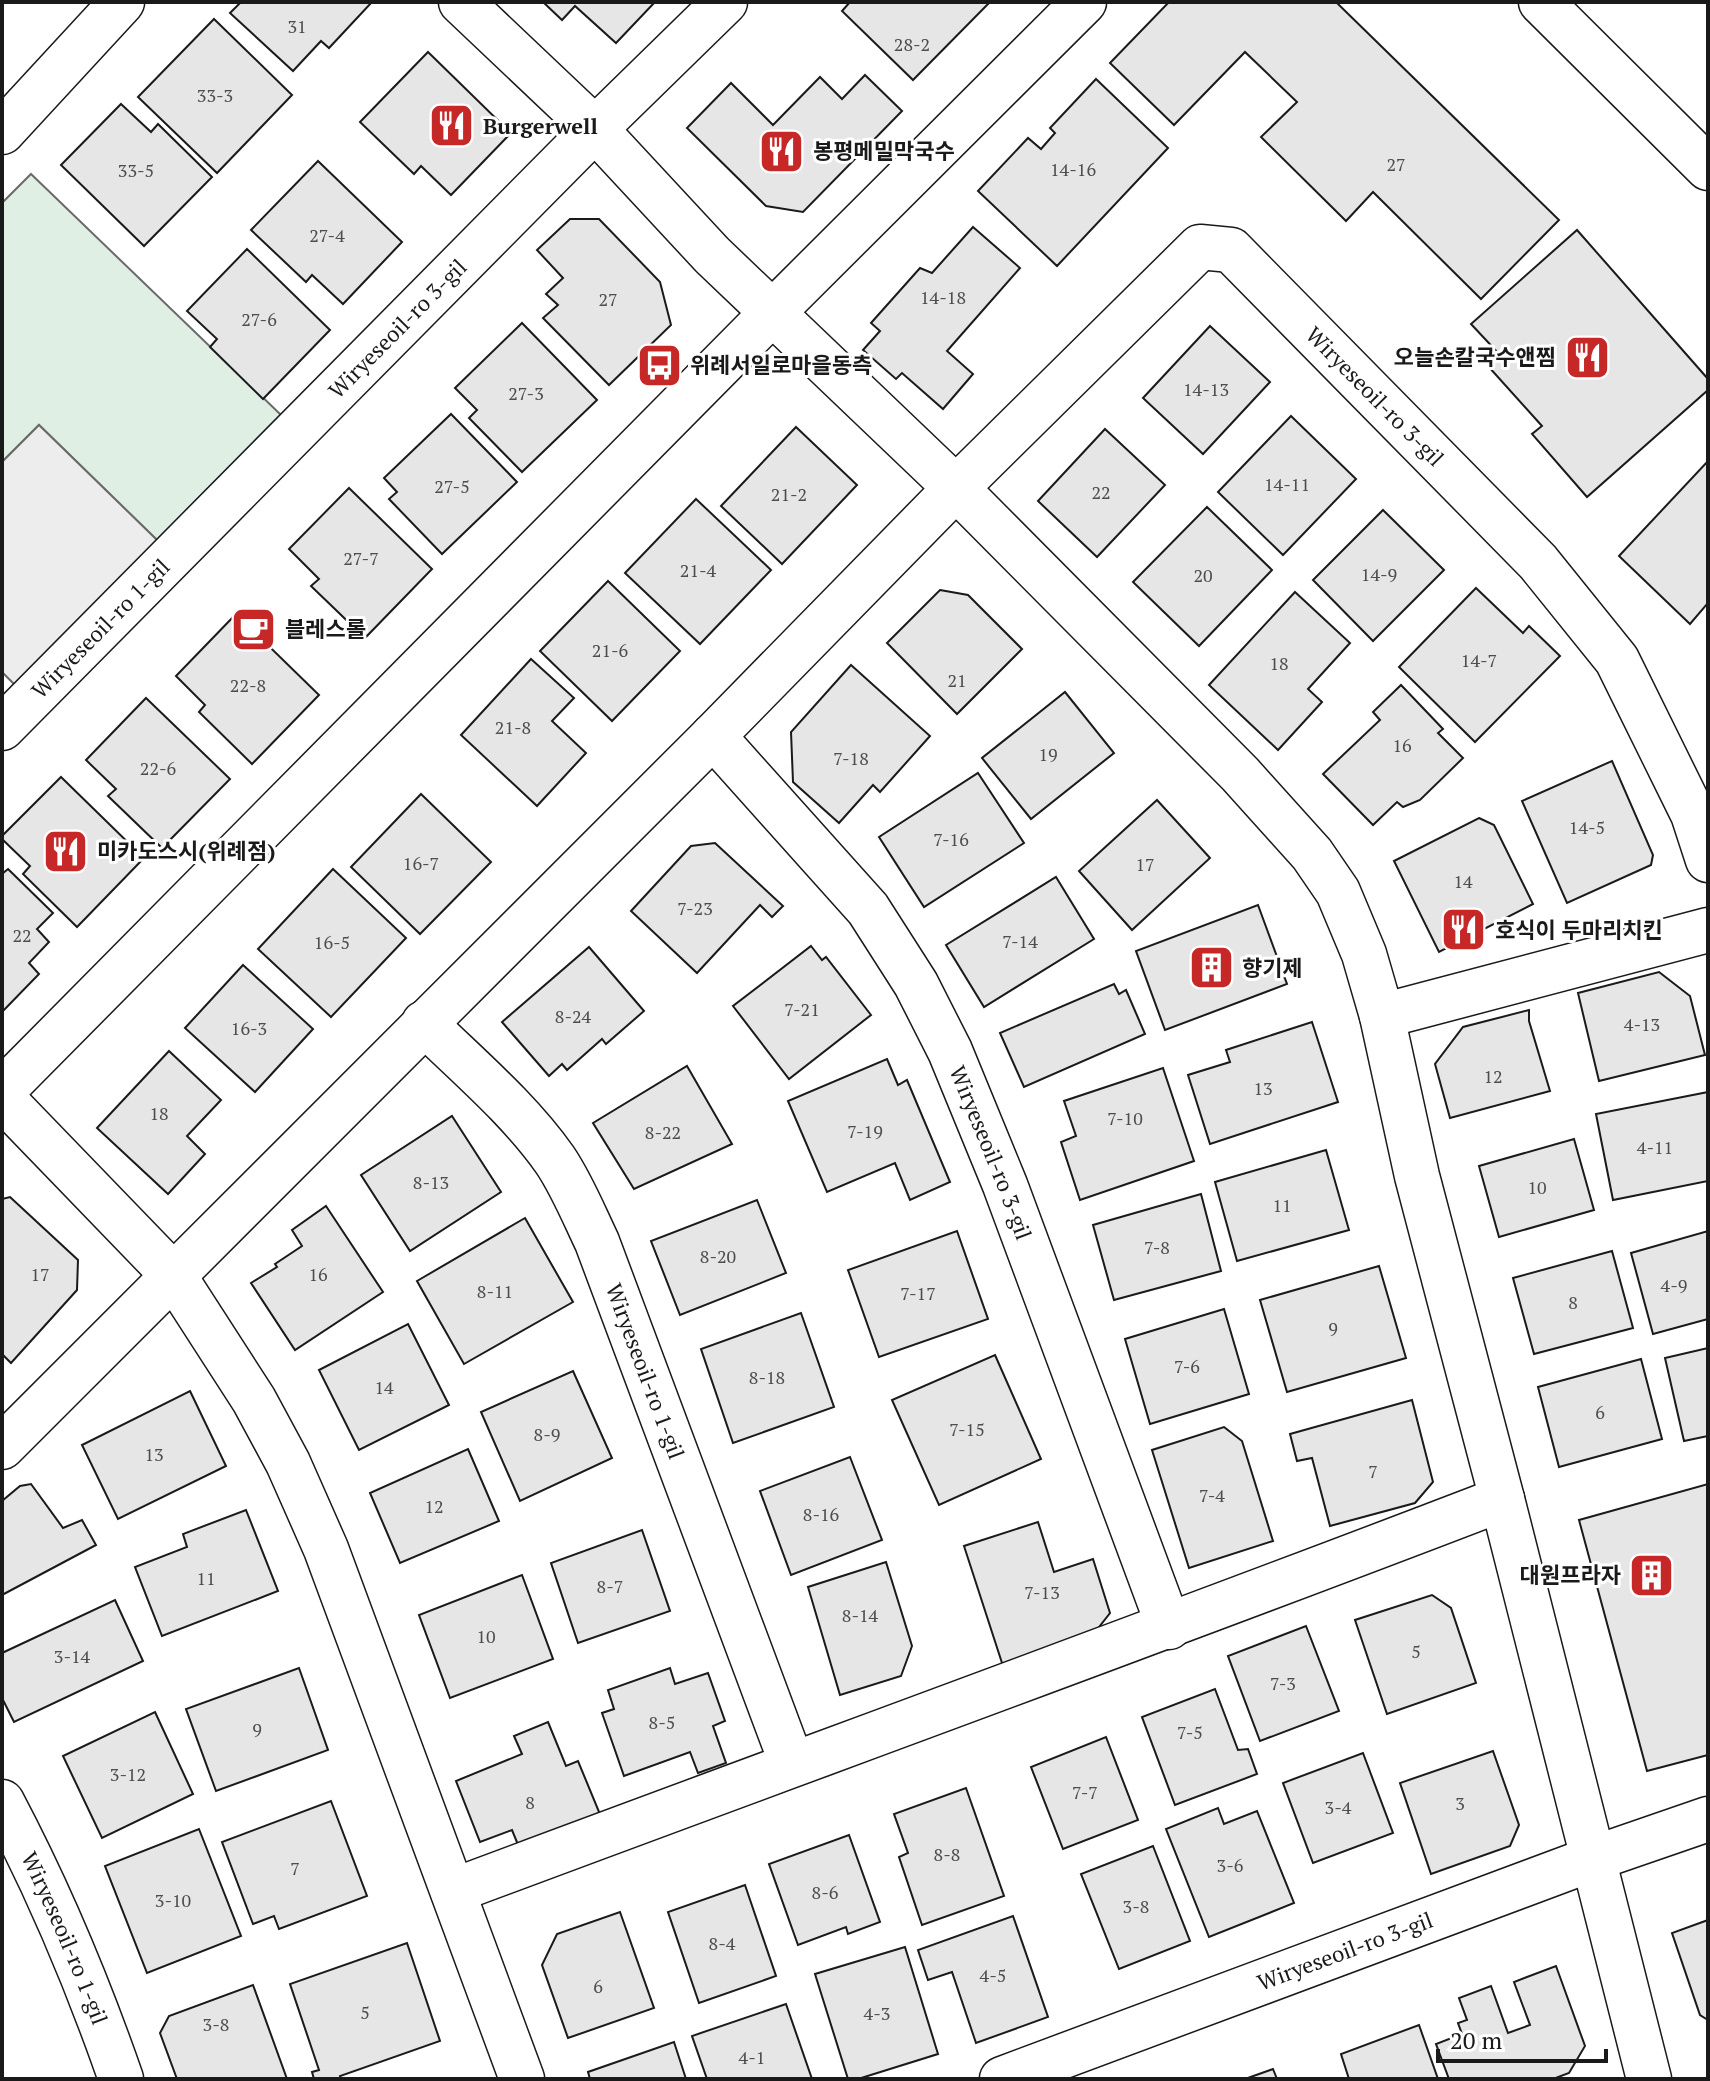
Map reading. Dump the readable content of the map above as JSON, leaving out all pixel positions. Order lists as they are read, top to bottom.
{
  "streets": {
    "street": ["Wiryeseoil-ro 3-gil", "Wiryeseoil-ro 1-gil"]
  },
  "crossings": [
    ["Wiryeseoil-ro 3-gil", "Wiryeseoil-ro 1-gil"]
  ],
  "places": {
    "restaurant": [
      "Burgerwell",
      "봉평메밀막국수",
      "오늘손칼국수앤찜",
      "미카도스시(위례점)",
      "호식이 두마리치킨"
    ],
    "bus stop": ["위례서일로마을동측"],
    "cafe": ["블레스롤"],
    "building": ["향기제", "대원프라자"]
  },
  "house_numbers": [
    "31",
    "28-2",
    "33-3",
    "27",
    "14-16",
    "33-5",
    "27-4",
    "14-18",
    "27",
    "27-6",
    "14-13",
    "27-3",
    "14-11",
    "27-5",
    "22",
    "21-2",
    "27-7",
    "21-4",
    "14-9",
    "20",
    "21-6",
    "14-7",
    "18",
    "21",
    "22-8",
    "21-8",
    "16",
    "19",
    "7-18",
    "22-6",
    "14-5",
    "7-16",
    "16-7",
    "17",
    "14",
    "7-23",
    "22",
    "7-14",
    "16-5",
    "7-21",
    "8-24",
    "4-13",
    "16-3",
    "12",
    "13",
    "18",
    "7-10",
    "7-19",
    "8-22",
    "4-11",
    "8-13",
    "10",
    "11",
    "7-8",
    "8-20",
    "17",
    "16",
    "4-9",
    "8-11",
    "7-17",
    "8",
    "9",
    "7-6",
    "8-18",
    "14",
    "6",
    "7-15",
    "8-9",
    "13",
    "7",
    "7-4",
    "12",
    "8-16",
    "11",
    "8-7",
    "7-13",
    "8-14",
    "10",
    "5",
    "3-14",
    "7-3",
    "8-5",
    "9",
    "7-5",
    "3-12",
    "7-7",
    "8",
    "3",
    "3-4",
    "8-8",
    "3-6",
    "7",
    "8-6",
    "3-10",
    "3-8",
    "8-4",
    "4-5",
    "6",
    "5",
    "4-3",
    "3-8",
    "4-1"
  ],
  "scale_bar": "20 m"
}
